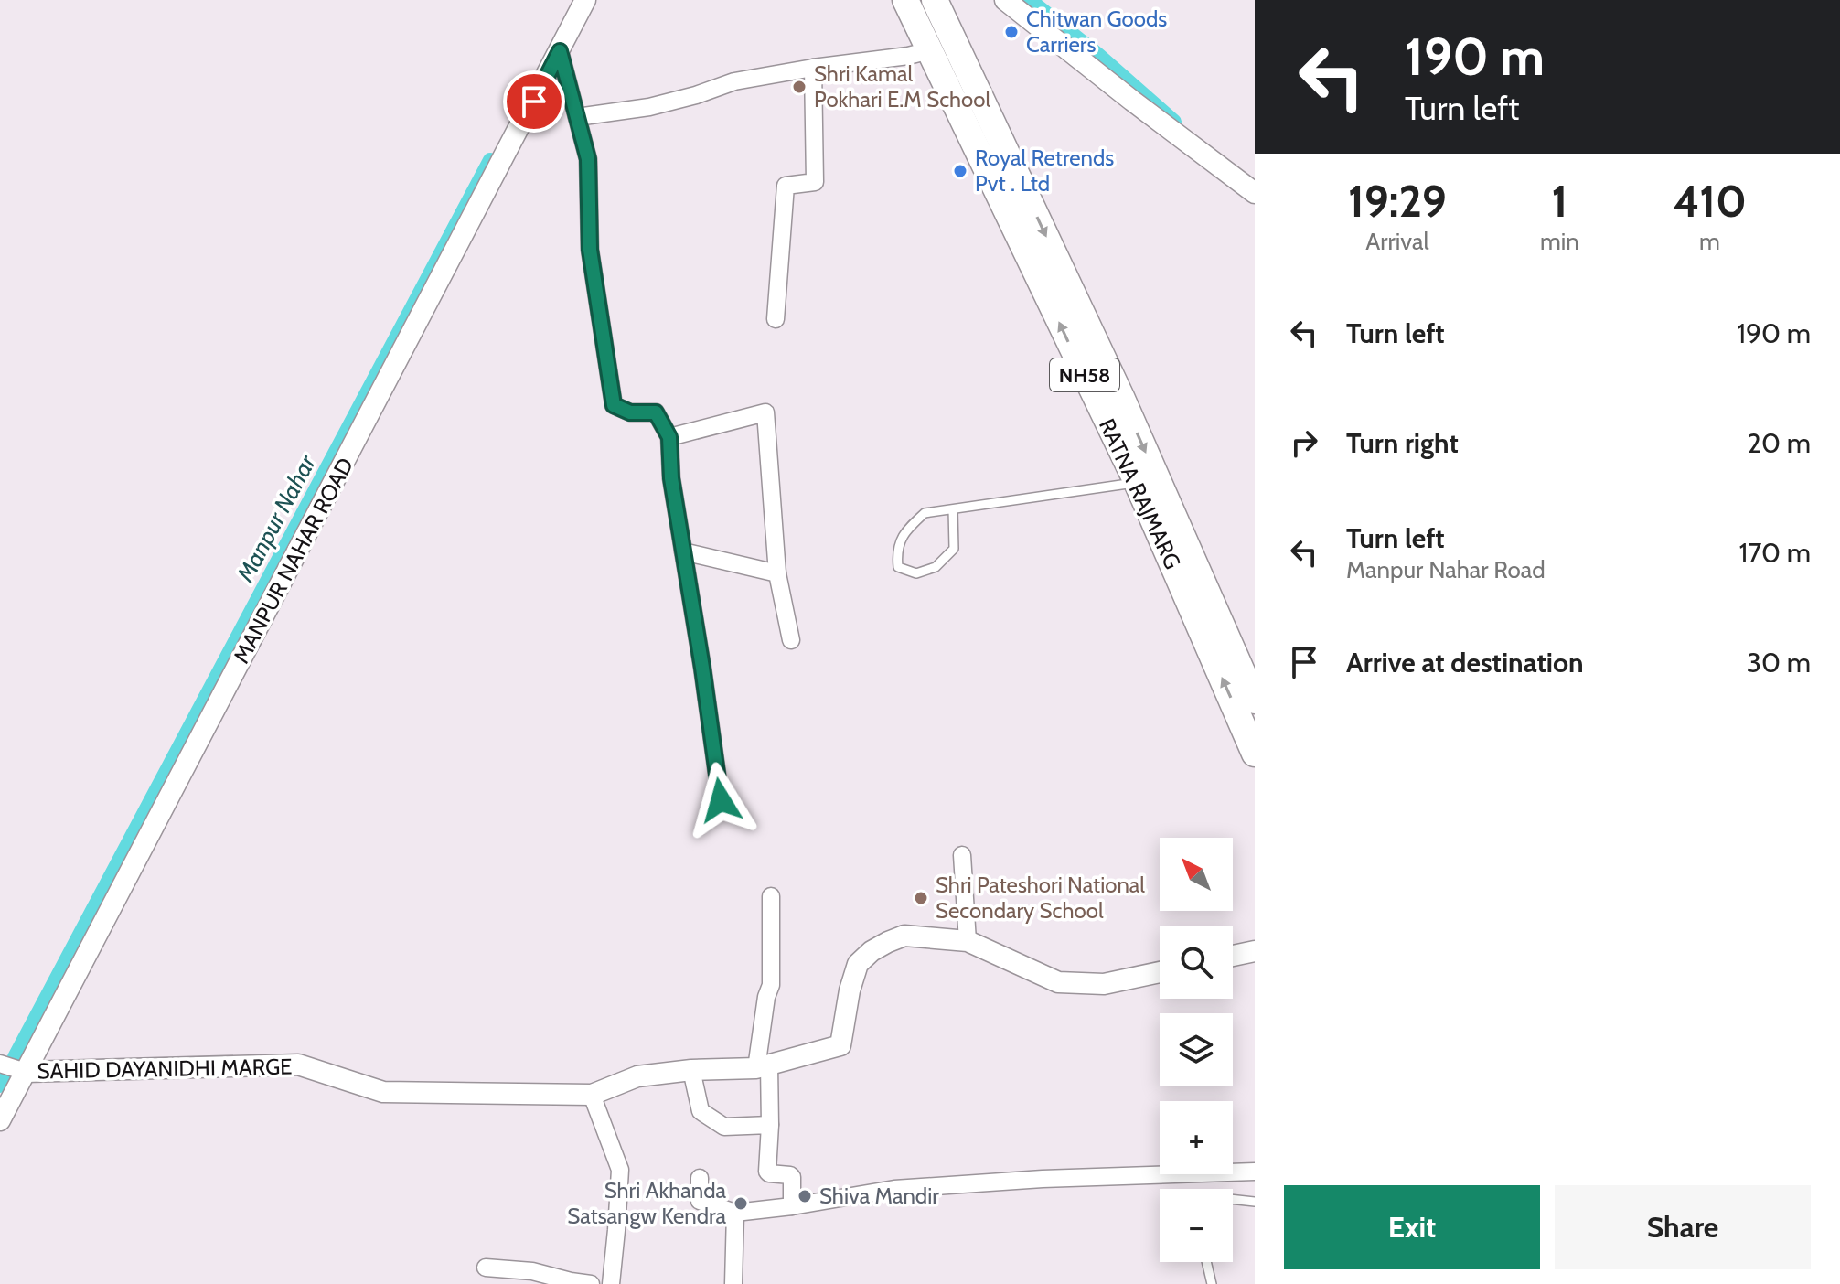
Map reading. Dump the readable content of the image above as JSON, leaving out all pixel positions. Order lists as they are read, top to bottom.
{
  "streets": {
    "highway": ["NH58", "RATNA RAJMARG"],
    "street": ["MANPUR NAHAR ROAD", "SAHID DAYANIDHI MARGE"]
  },
  "crossings": [
    ["MANPUR NAHAR ROAD", "SAHID DAYANIDHI MARGE"]
  ],
  "water": ["Manpur Nahar"],
  "places": [
    "Chitwan Goods Carriers",
    "Shri Kamal Pokhari E.M School",
    "Royal Retrends Pvt . Ltd",
    "Shri Pateshori National Secondary School",
    "Shiva Mandir",
    "Shri Akhanda Satsangw Kendra"
  ],
  "north": "top left",
  "page": {
    "turn": ["190 m", "Turn left"],
    "eta": [
      "19:29",
      "Arrival",
      "1",
      "min",
      "410",
      "m"
    ],
    "list": [
      {
        "name": "Turn left",
        "value": "190 m"
      },
      {
        "name": "Turn right",
        "value": "20 m"
      },
      {
        "name": "Turn left",
        "note": "Manpur Nahar Road",
        "value": "170 m"
      },
      {
        "name": "Arrive at destination",
        "value": "30 m"
      }
    ],
    "map_buttons": ["+", "−"],
    "buttons": ["Exit", "Share"]
  }
}
